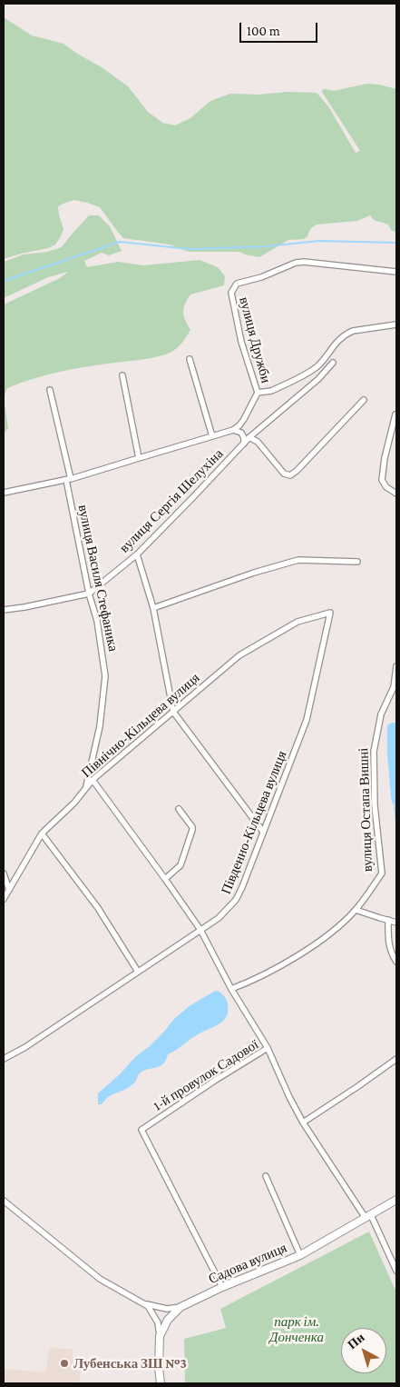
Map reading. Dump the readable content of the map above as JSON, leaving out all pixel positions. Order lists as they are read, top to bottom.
{
  "streets": {
    "main road": ["Садова вулиця"],
    "street": [
      "вулиця Дружби",
      "вулиця Сергія Шелухіна",
      "вулиця Василя Стефаника",
      "Північно-Кільцева вулиця",
      "вулиця Остапа Вишні",
      "Південно-Кільцева вулиця",
      "1-й провулок Садової"
    ]
  },
  "crossings": [
    ["вулиця Сергія Шелухіна", "вулиця Василя Стефаника"],
    ["вулиця Василя Стефаника", "Північно-Кільцева вулиця"],
    ["Північно-Кільцева вулиця", "Південно-Кільцева вулиця"],
    ["1-й провулок Садової", "Садова вулиця"]
  ],
  "parks": ["парк ім. Донченка"],
  "places": ["Лубенська ЗШ №3"],
  "scale_bar": "100 m",
  "north": "top left"
}
